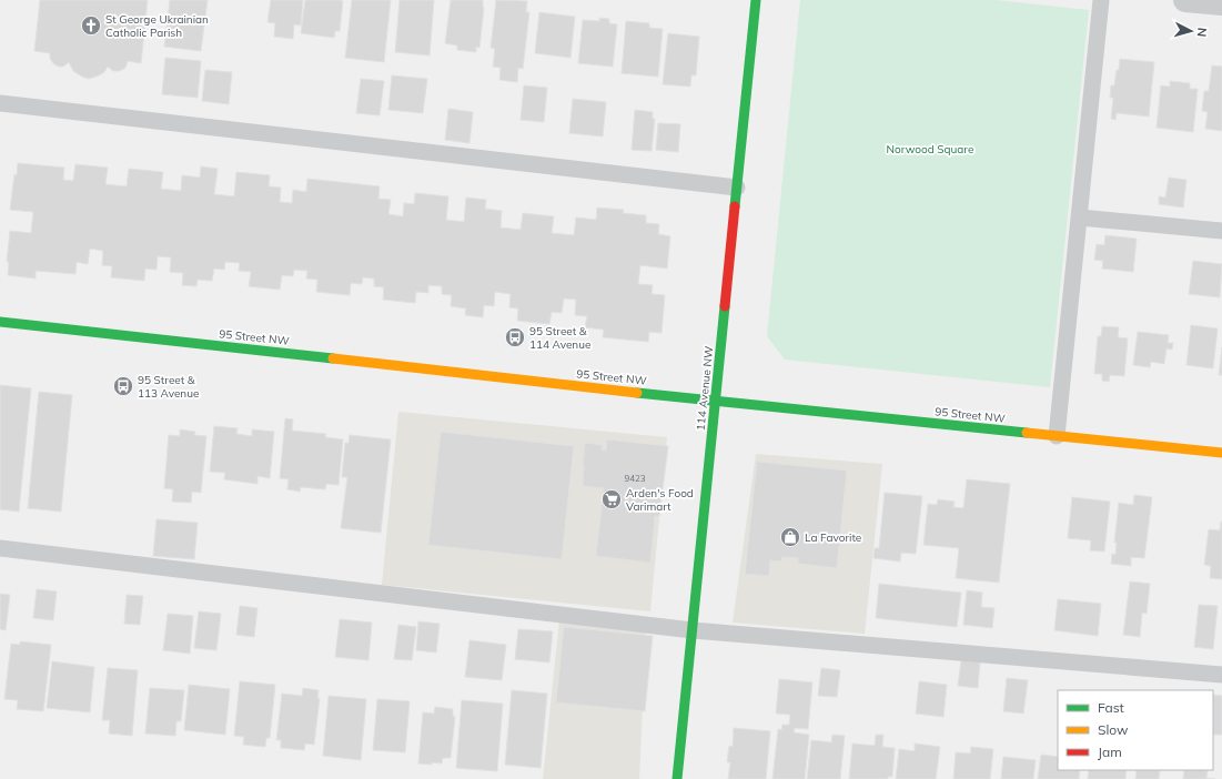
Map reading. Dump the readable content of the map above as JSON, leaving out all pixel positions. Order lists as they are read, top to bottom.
{
  "streets": {
    "street": ["95 Street NW", "114 Avenue NW"]
  },
  "crossings": [
    ["95 Street NW", "114 Avenue NW"]
  ],
  "parks": ["Norwood Square"],
  "places": {
    "church": ["St George Ukrainian Catholic Parish"],
    "bus stop": ["95 Street & 114 Avenue", "95 Street & 113 Avenue"],
    "supermarket": ["Arden's Food Varimart"],
    "shop": ["La Favorite"]
  },
  "house_numbers": ["9423"],
  "legend": ["Fast", "Slow", "Jam"],
  "north": "right"
}
